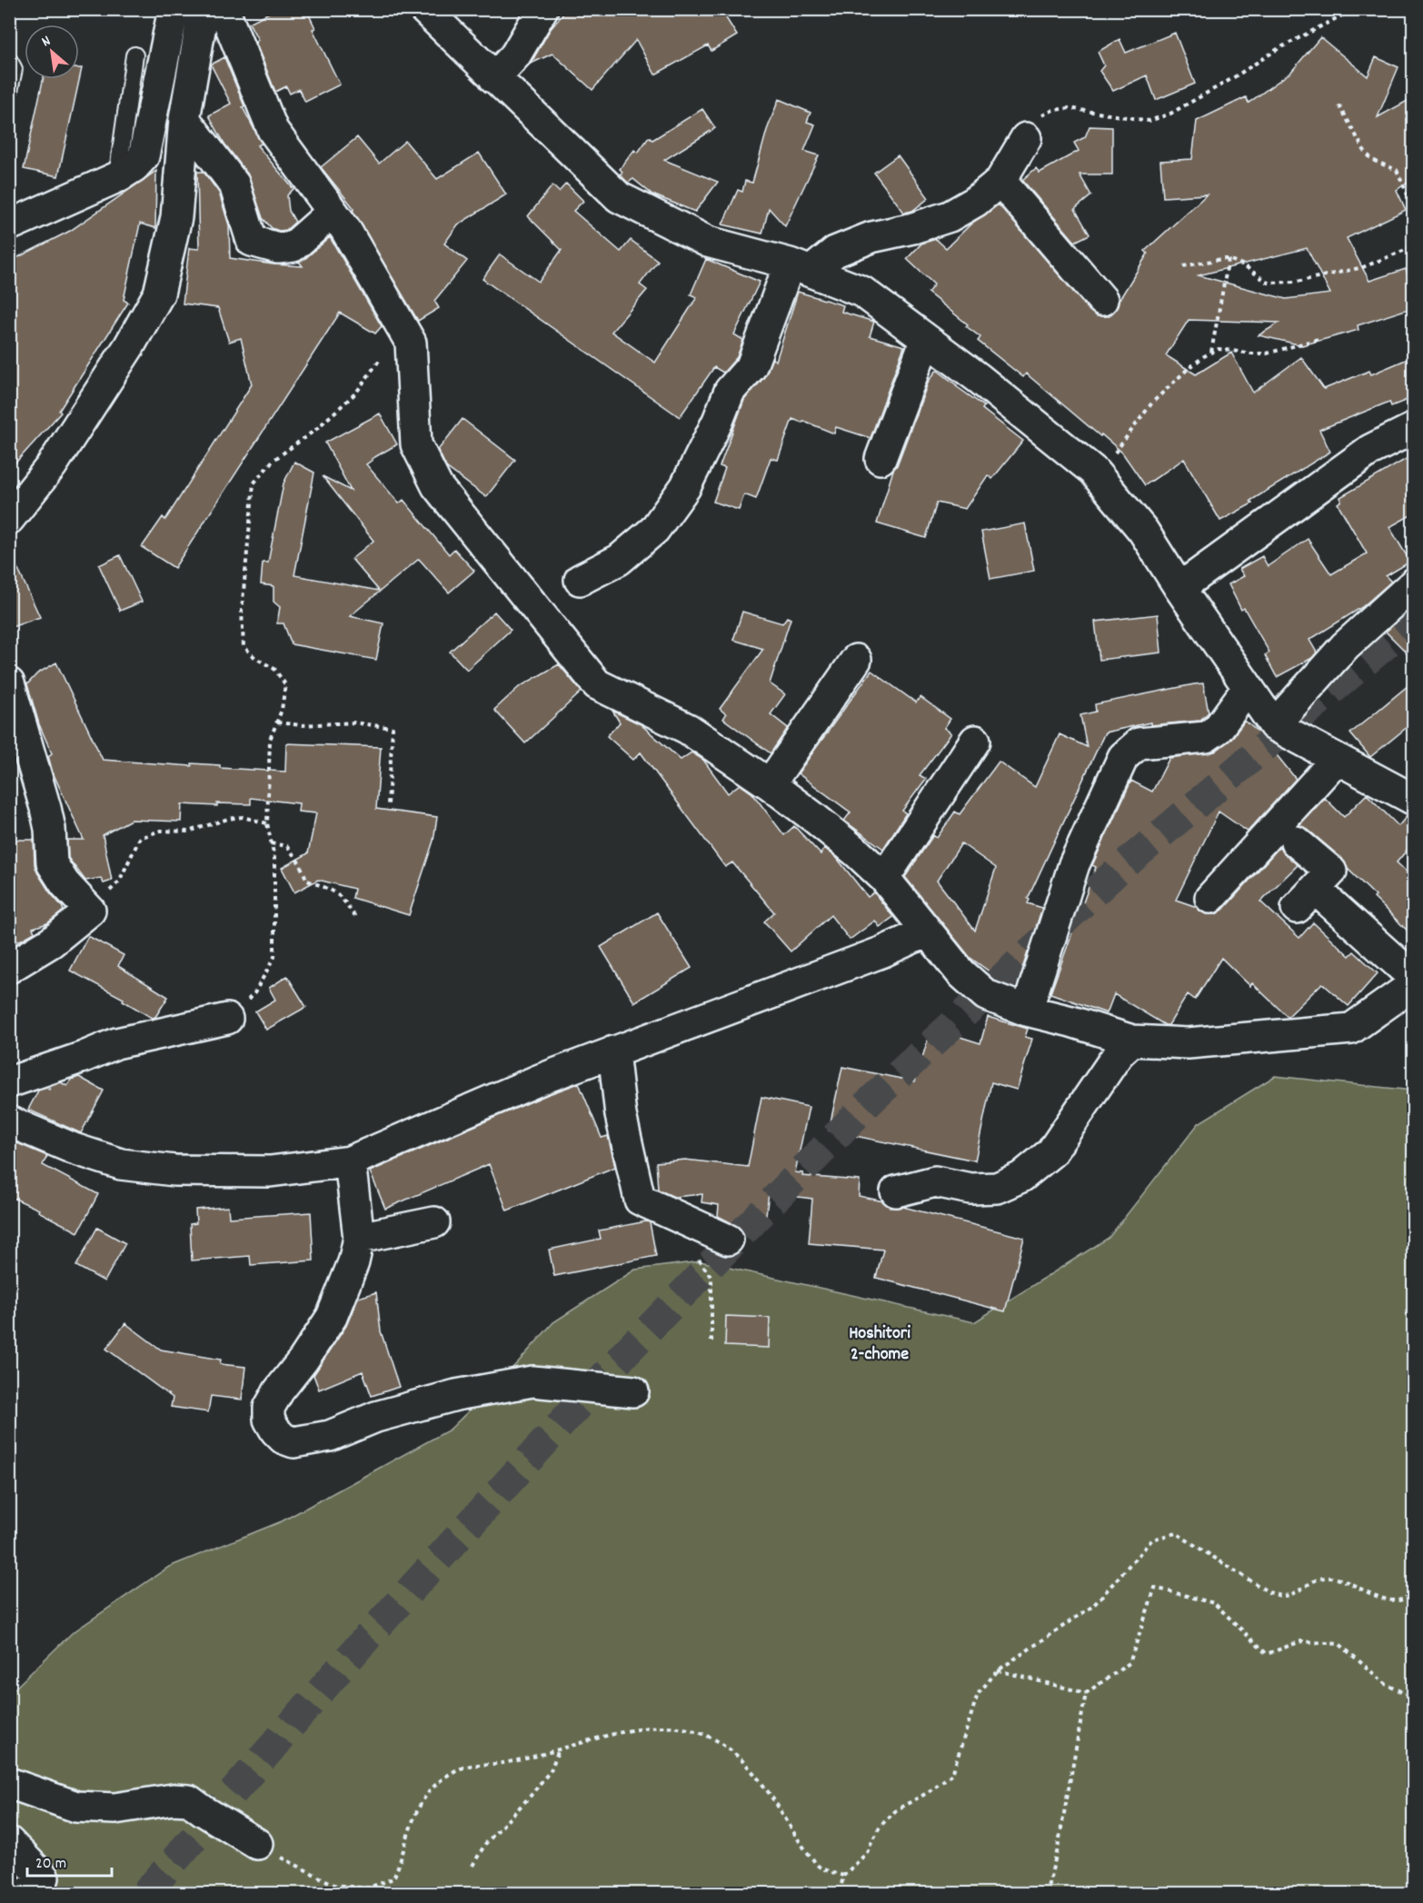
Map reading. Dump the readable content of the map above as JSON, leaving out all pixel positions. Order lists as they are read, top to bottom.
{
  "districts": ["Hoshitori 2-chome"],
  "scale_bar": "20 m",
  "north": "top left"
}
